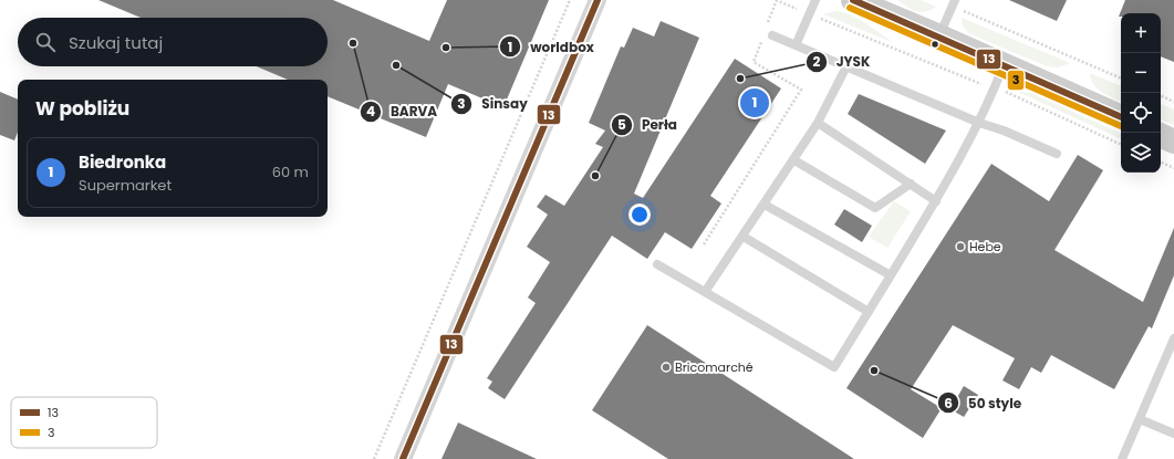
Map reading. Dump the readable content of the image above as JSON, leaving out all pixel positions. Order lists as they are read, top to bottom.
{
  "places": [
    "BARVA",
    "worldbox",
    "Sinsay",
    "JYSK",
    "Perła",
    "Hebe",
    "Bricomarché",
    "50 style"
  ],
  "lines": ["transit line 13", "transit line 3"],
  "legend": ["13", "3"],
  "page": {
    "map_buttons": ["+", "−"],
    "search": "Szukaj tutaj",
    "heading": "W pobliżu",
    "pins": "1",
    "list": [
      {
        "mark": "1",
        "name": "Biedronka",
        "note": "Supermarket",
        "value": "60 m"
      }
    ]
  }
}
